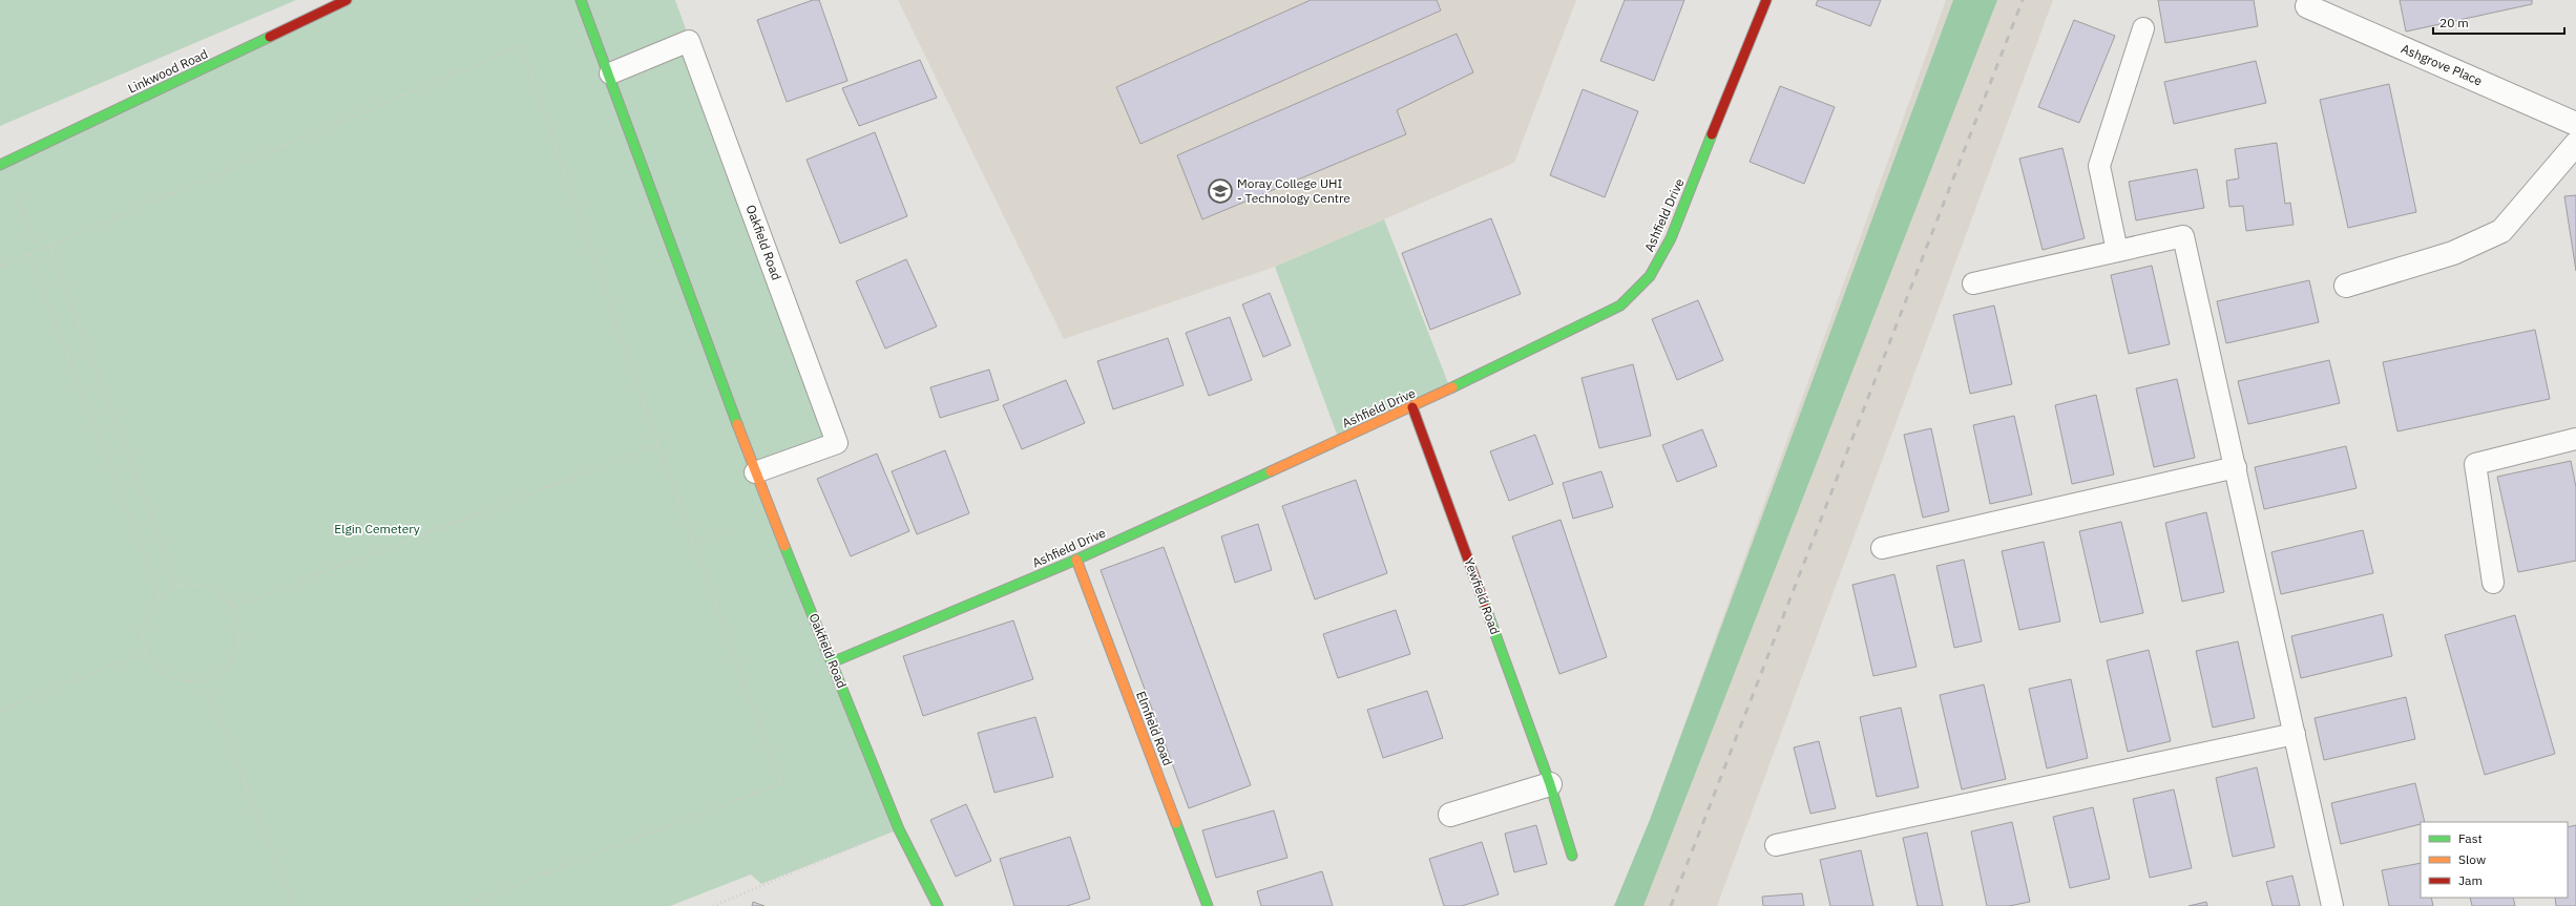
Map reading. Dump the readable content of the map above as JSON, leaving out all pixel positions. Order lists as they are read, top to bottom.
{
  "streets": {
    "street": [
      "Ashgrove Place",
      "Linkwood Road",
      "Ashfield Drive",
      "Oakfield Road",
      "Yewfield Road",
      "Elmfield Road"
    ]
  },
  "crossings": [
    ["Ashfield Drive", "Oakfield Road"],
    ["Ashfield Drive", "Yewfield Road"],
    ["Ashfield Drive", "Elmfield Road"]
  ],
  "parks": ["Elgin Cemetery"],
  "places": {
    "school or university": ["Moray College UHI - Technology Centre"]
  },
  "legend": ["Fast", "Slow", "Jam"],
  "scale_bar": "20 m"
}
